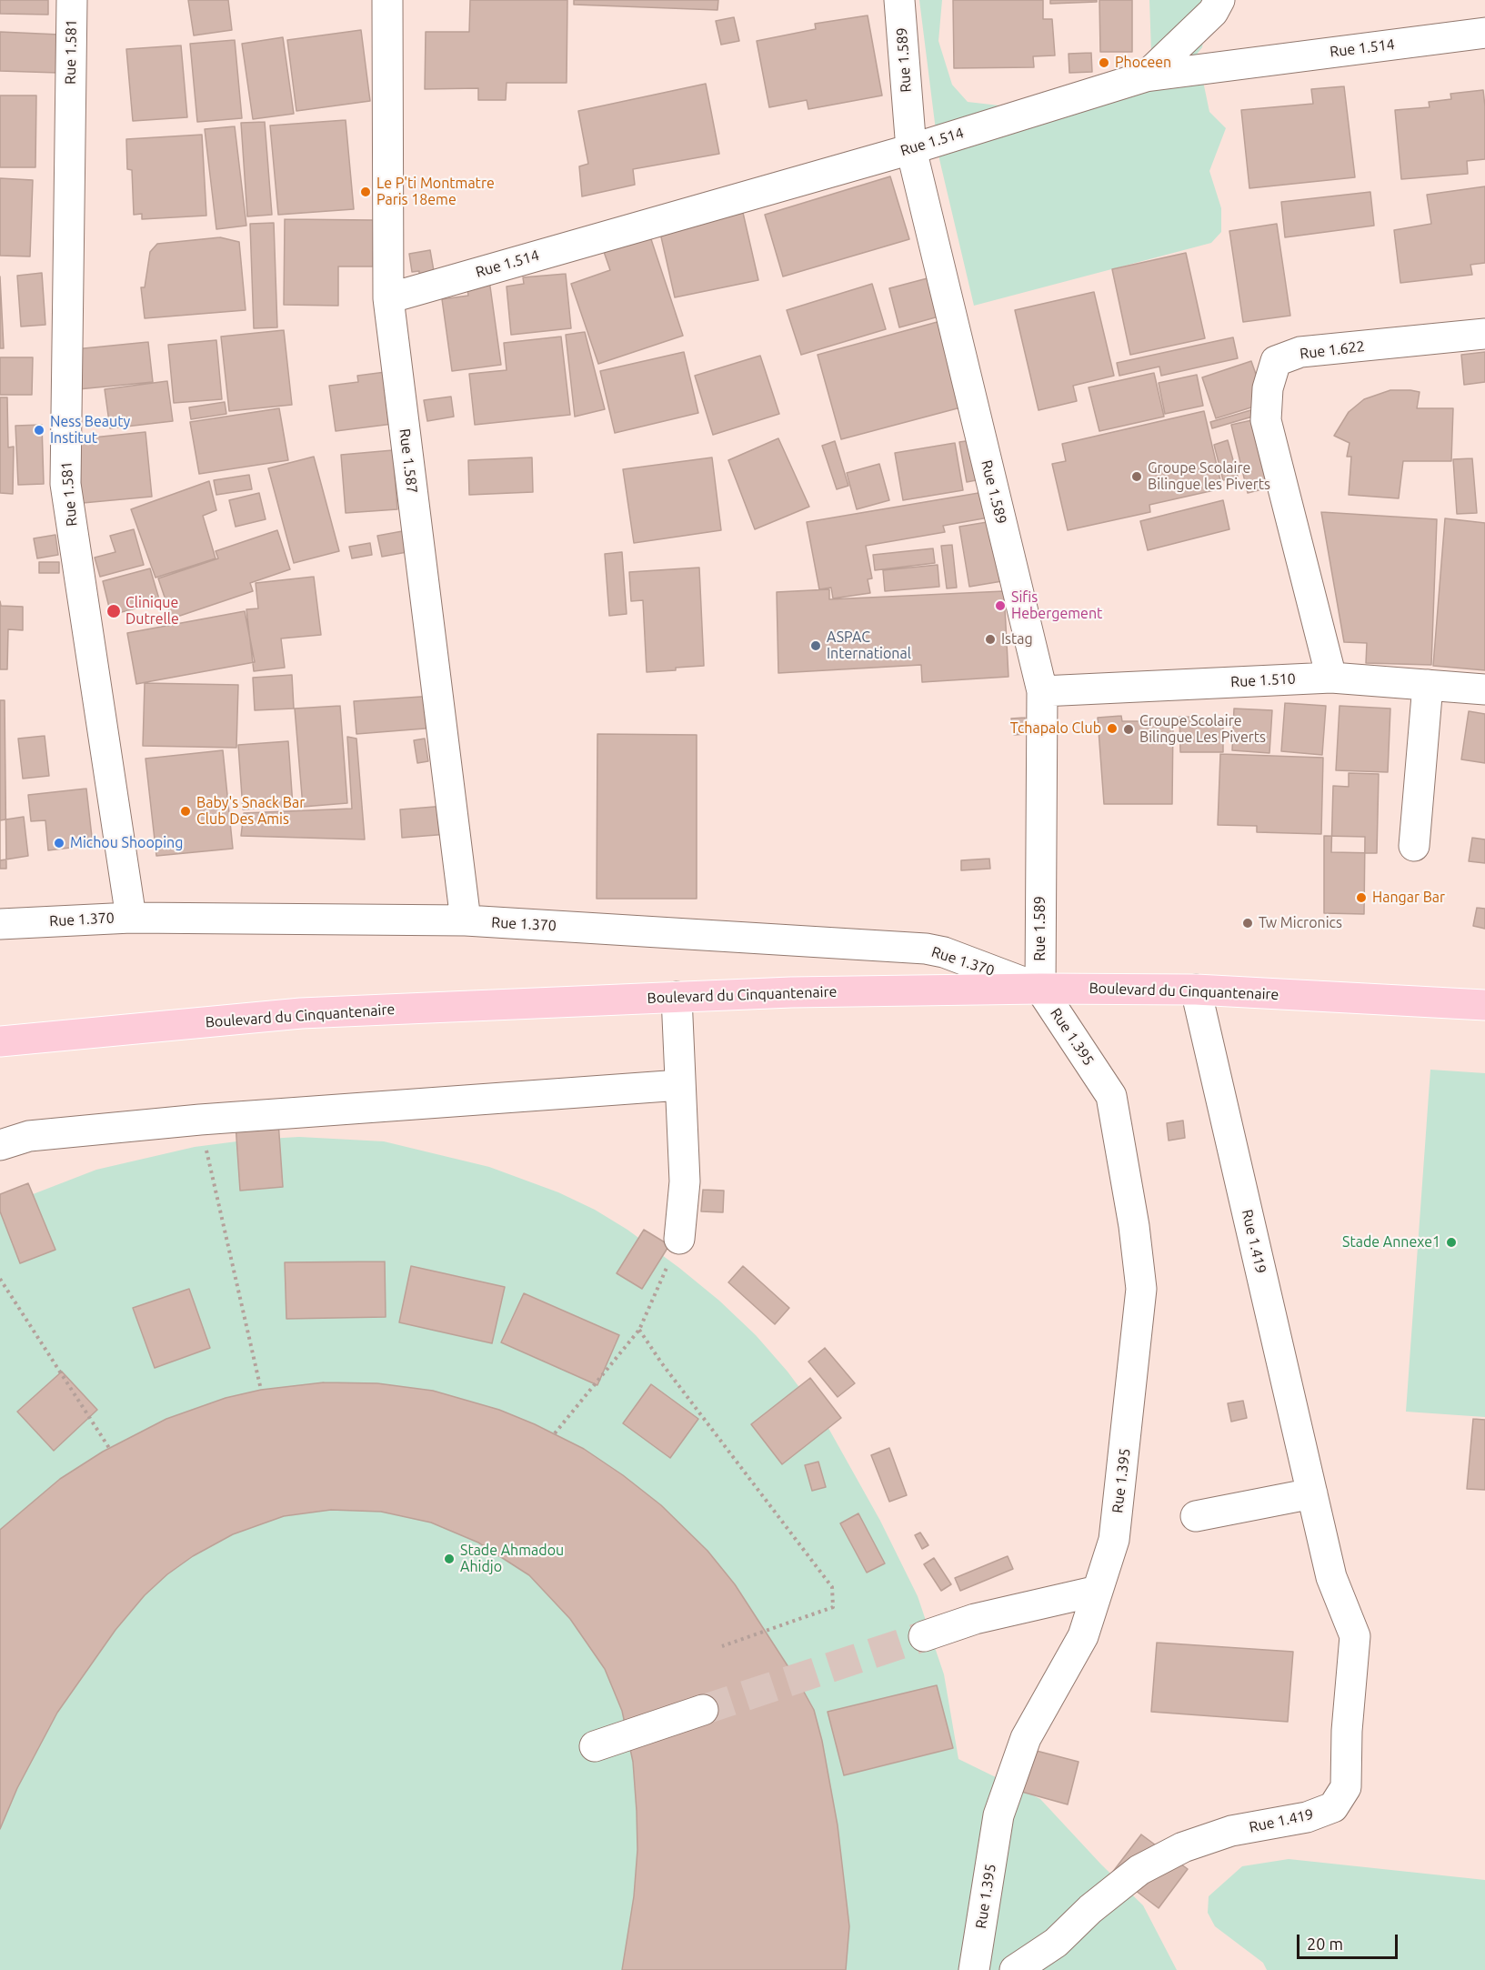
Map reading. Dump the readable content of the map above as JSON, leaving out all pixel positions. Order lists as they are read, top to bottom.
{
  "streets": {
    "main road": ["Boulevard du Cinquantenaire"],
    "street": [
      "Rue 1.514",
      "Rue 1.581",
      "Rue 1.589",
      "Rue 1.622",
      "Rue 1.587",
      "Rue 1.510",
      "Rue 1.370",
      "Rue 1.395",
      "Rue 1.419"
    ]
  },
  "crossings": [
    ["Rue 1.514", "Rue 1.589"],
    ["Rue 1.514", "Rue 1.587"],
    ["Rue 1.581", "Rue 1.370"],
    ["Rue 1.589", "Rue 1.510"],
    ["Rue 1.589", "Rue 1.370"],
    ["Rue 1.589", "Boulevard du Cinquantenaire"],
    ["Rue 1.589", "Rue 1.395"],
    ["Rue 1.622", "Rue 1.510"],
    ["Rue 1.587", "Rue 1.370"],
    ["Rue 1.370", "Boulevard du Cinquantenaire"],
    ["Rue 1.370", "Rue 1.395"],
    ["Boulevard du Cinquantenaire", "Rue 1.395"],
    ["Boulevard du Cinquantenaire", "Rue 1.419"]
  ],
  "places": [
    "Phoceen",
    "Le P'ti Montmatre Paris 18eme",
    "Ness Beauty Institut",
    "Groupe Scolaire Bilingue les Piverts",
    "Sifis Hebergement",
    "Clinique Dutrelle",
    "Istag",
    "ASPAC International",
    "Tchapalo Club",
    "Croupe Scolaire Bilingue Les Piverts",
    "Baby's Snack Bar Club Des Amis",
    "Michou Shooping",
    "Hangar Bar",
    "Tw Micronics",
    "Stade Annexe1",
    "Stade Ahmadou Ahidjo"
  ],
  "scale_bar": "20 m"
}
